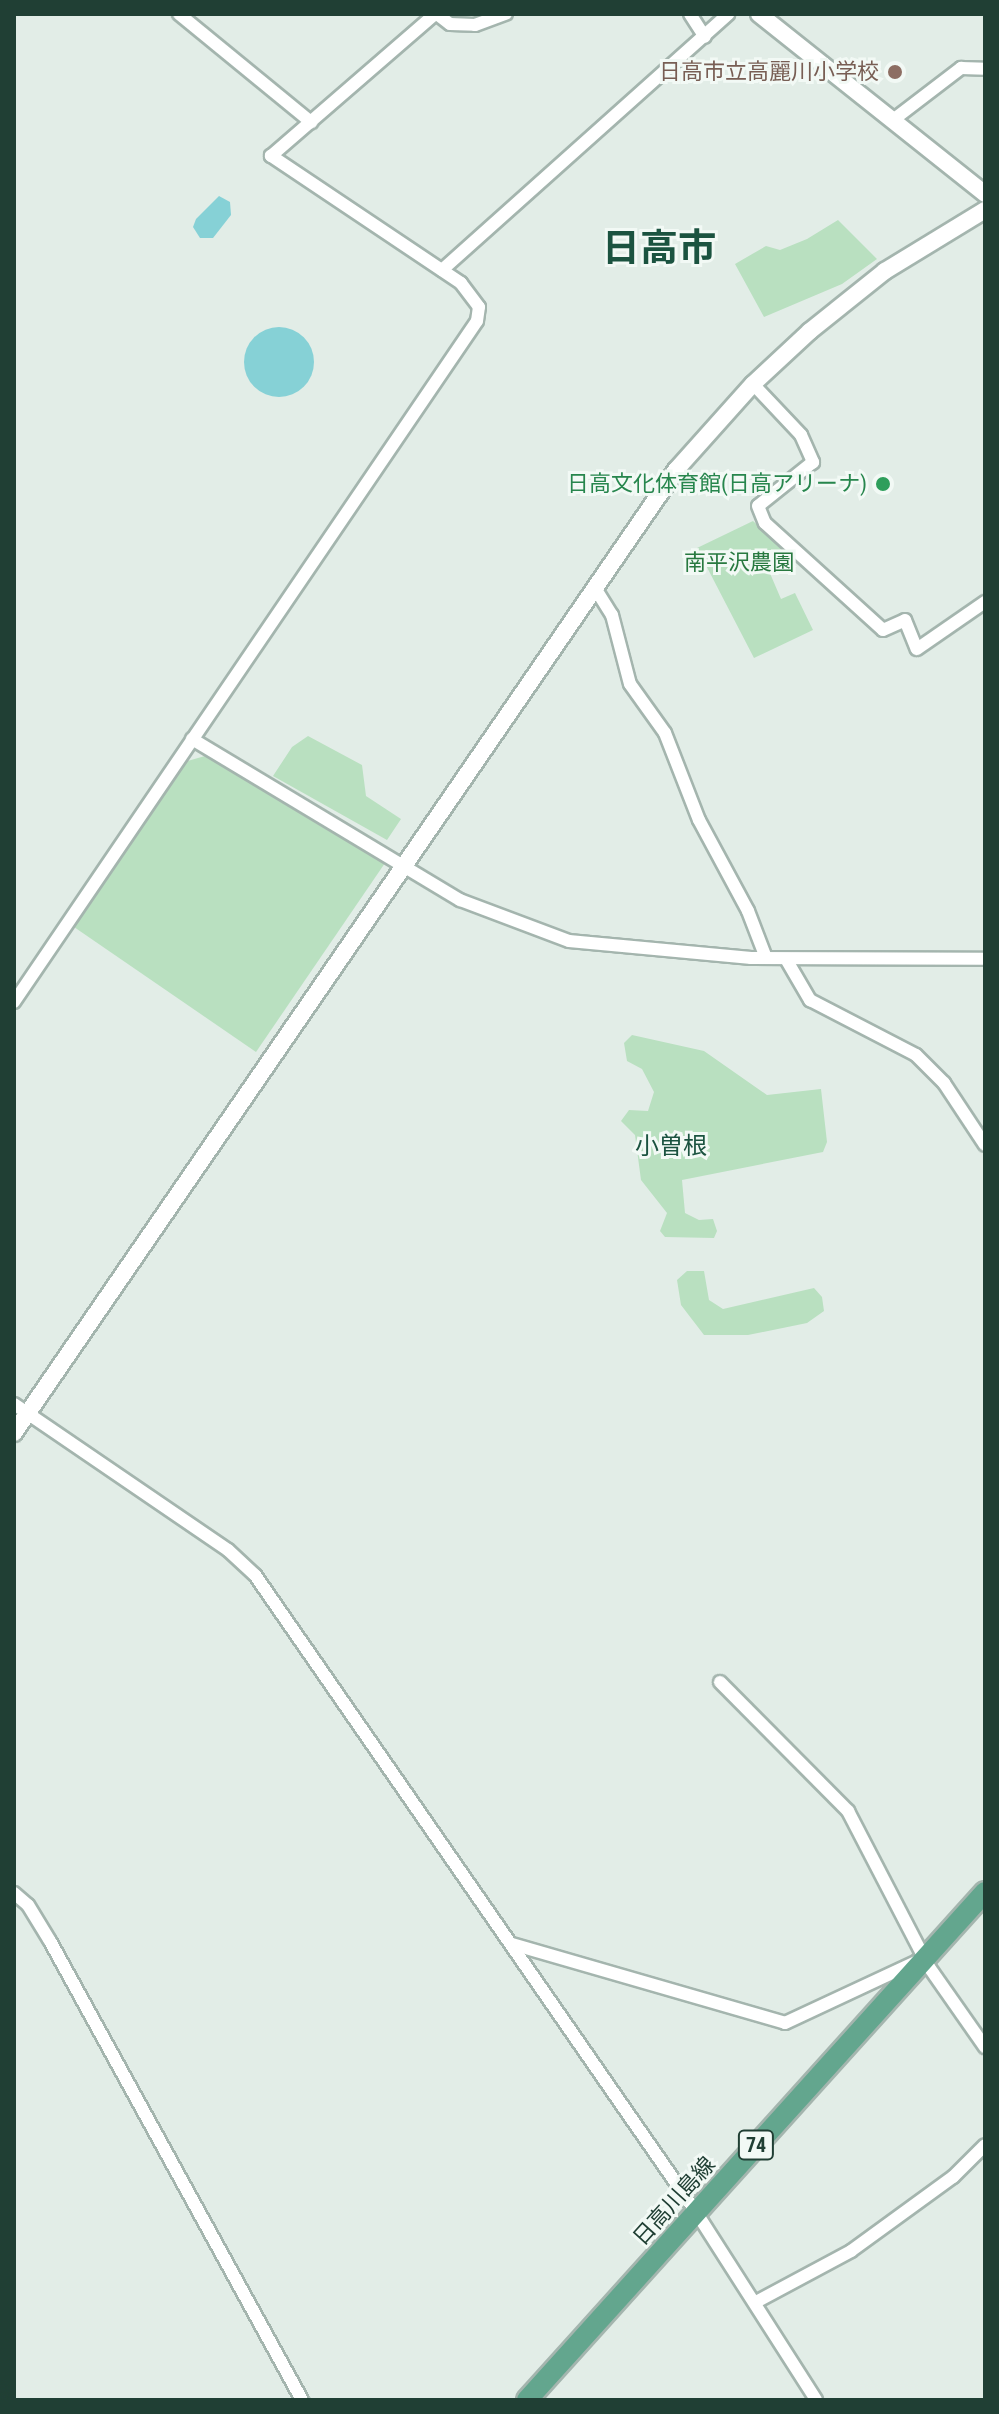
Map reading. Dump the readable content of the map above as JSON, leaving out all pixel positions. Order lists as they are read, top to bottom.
{
  "streets": {
    "main road": ["74", "日高川島線"]
  },
  "districts": ["日高市", "小曽根"],
  "parks": ["南平沢農園"],
  "places": ["日高市立高麗川小学校", "日高文化体育館(日高アリーナ)"]
}
